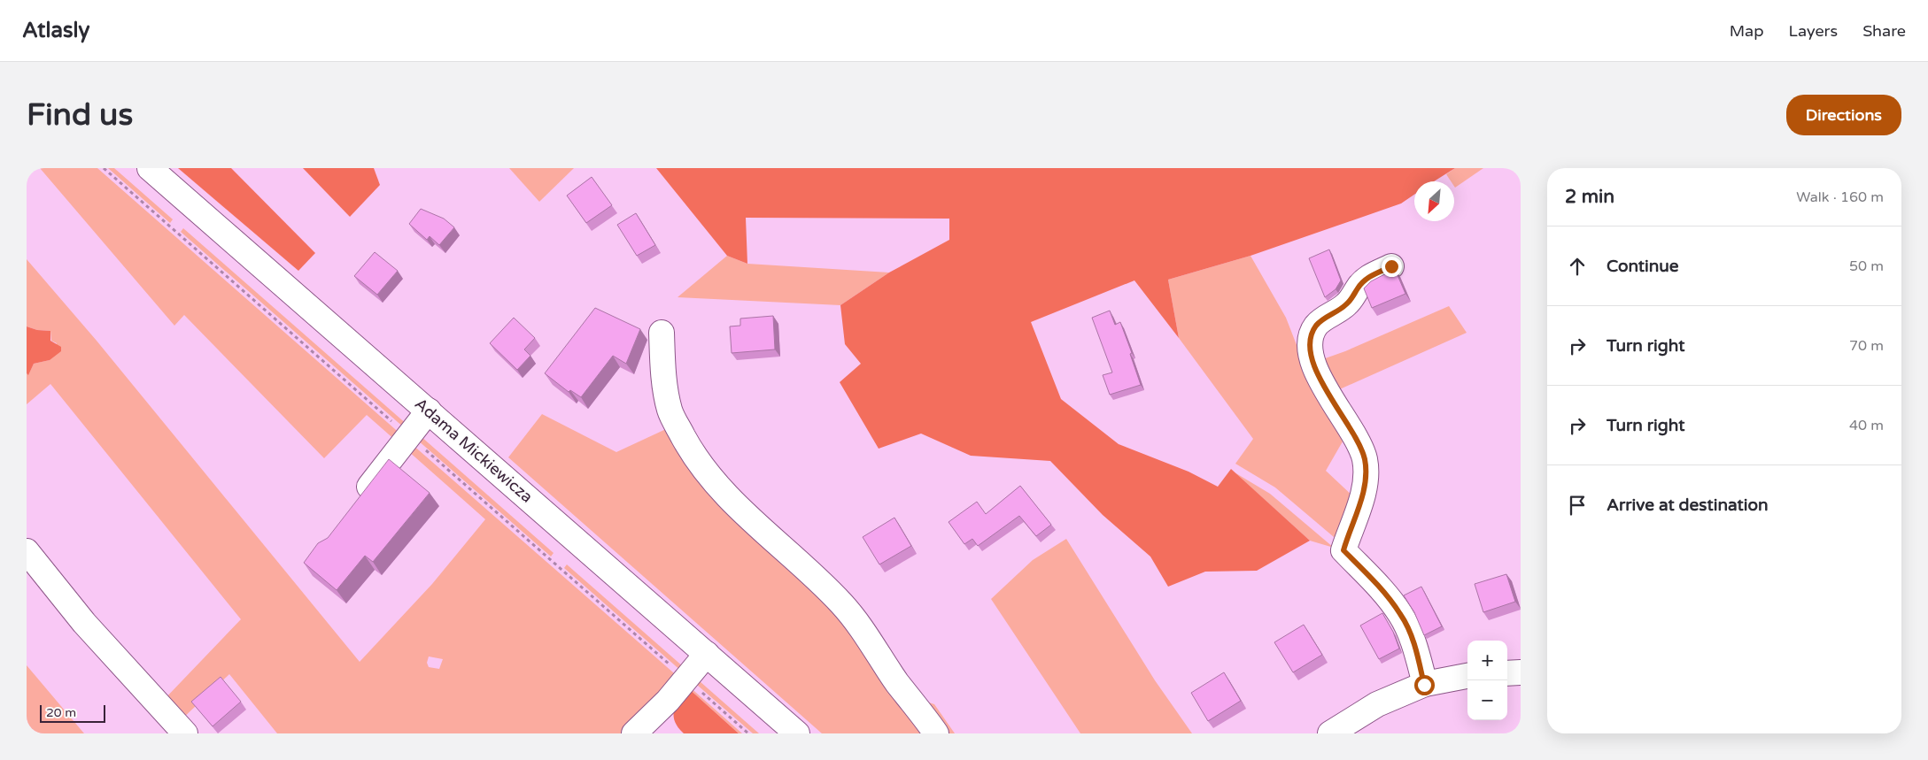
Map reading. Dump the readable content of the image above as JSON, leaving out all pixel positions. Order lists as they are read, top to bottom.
{
  "streets": {
    "street": ["Adama Mickiewicza"]
  },
  "scale_bar": "20 m",
  "north": "bottom left",
  "page": {
    "header": "Atlasly",
    "nav": ["Map", "Layers", "Share"],
    "buttons": "Directions",
    "title": "Find us",
    "heading": ["2 min", "Walk · 160 m"],
    "list": [
      ["Continue", "50 m"],
      ["Turn right", "70 m"],
      ["Turn right", "40 m"],
      "Arrive at destination"
    ],
    "map_buttons": ["+", "−"],
    "scale": "20 m"
  }
}
